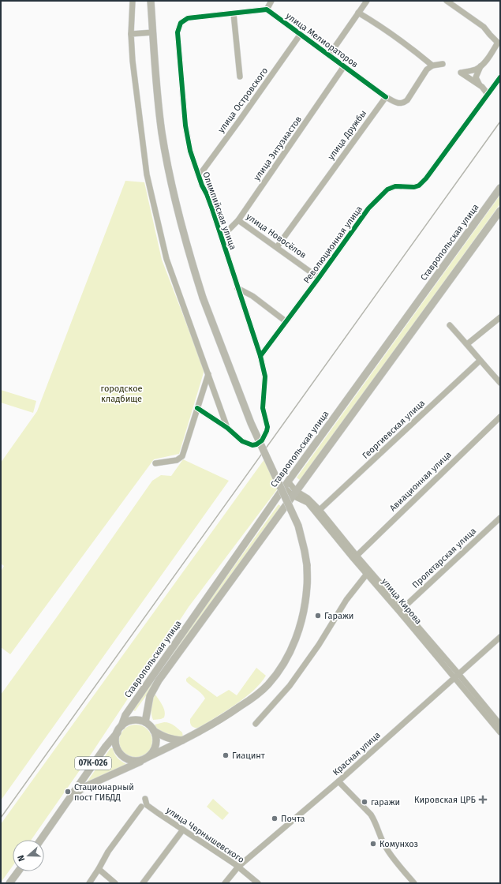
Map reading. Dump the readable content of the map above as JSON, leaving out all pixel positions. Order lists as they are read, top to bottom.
{
  "streets": {
    "main road": ["Ставропольская улица", "07К-026"],
    "street": [
      "улица Мелиораторов",
      "улица Островского",
      "улица Дружбы",
      "улица Энтузиастов",
      "Олимпийская улица",
      "улица Новосёлов",
      "Революционная улица",
      "Георгиевская улица",
      "Авиационная улица",
      "Пролетарская улица",
      "улица Кирова",
      "Красная улица",
      "улица Чернышевского"
    ]
  },
  "crossings": [
    ["улица Мелиораторов", "улица Островского"],
    ["улица Мелиораторов", "улица Дружбы"],
    ["улица Мелиораторов", "улица Энтузиастов"],
    ["улица Островского", "Олимпийская улица"],
    ["улица Дружбы", "улица Новосёлов"],
    ["улица Энтузиастов", "Олимпийская улица"],
    ["улица Энтузиастов", "улица Новосёлов"],
    ["Олимпийская улица", "Революционная улица"],
    ["улица Новосёлов", "Революционная улица"],
    ["Ставропольская улица", "улица Кирова"],
    ["Ставропольская улица", "07К-026"],
    ["Георгиевская улица", "улица Кирова"],
    ["Авиационная улица", "улица Кирова"],
    ["Пролетарская улица", "улица Кирова"],
    ["улица Кирова", "Красная улица"],
    ["Красная улица", "улица Чернышевского"]
  ],
  "parks": ["городское кладбище"],
  "places": {
    "other": [
      "Гаражи",
      "Гиацинт",
      "Стационарный пост ГИБДД",
      "гаражи",
      "Почта",
      "Комунхоз"
    ],
    "health": ["Кировская ЦРБ"]
  },
  "north": "left"
}
